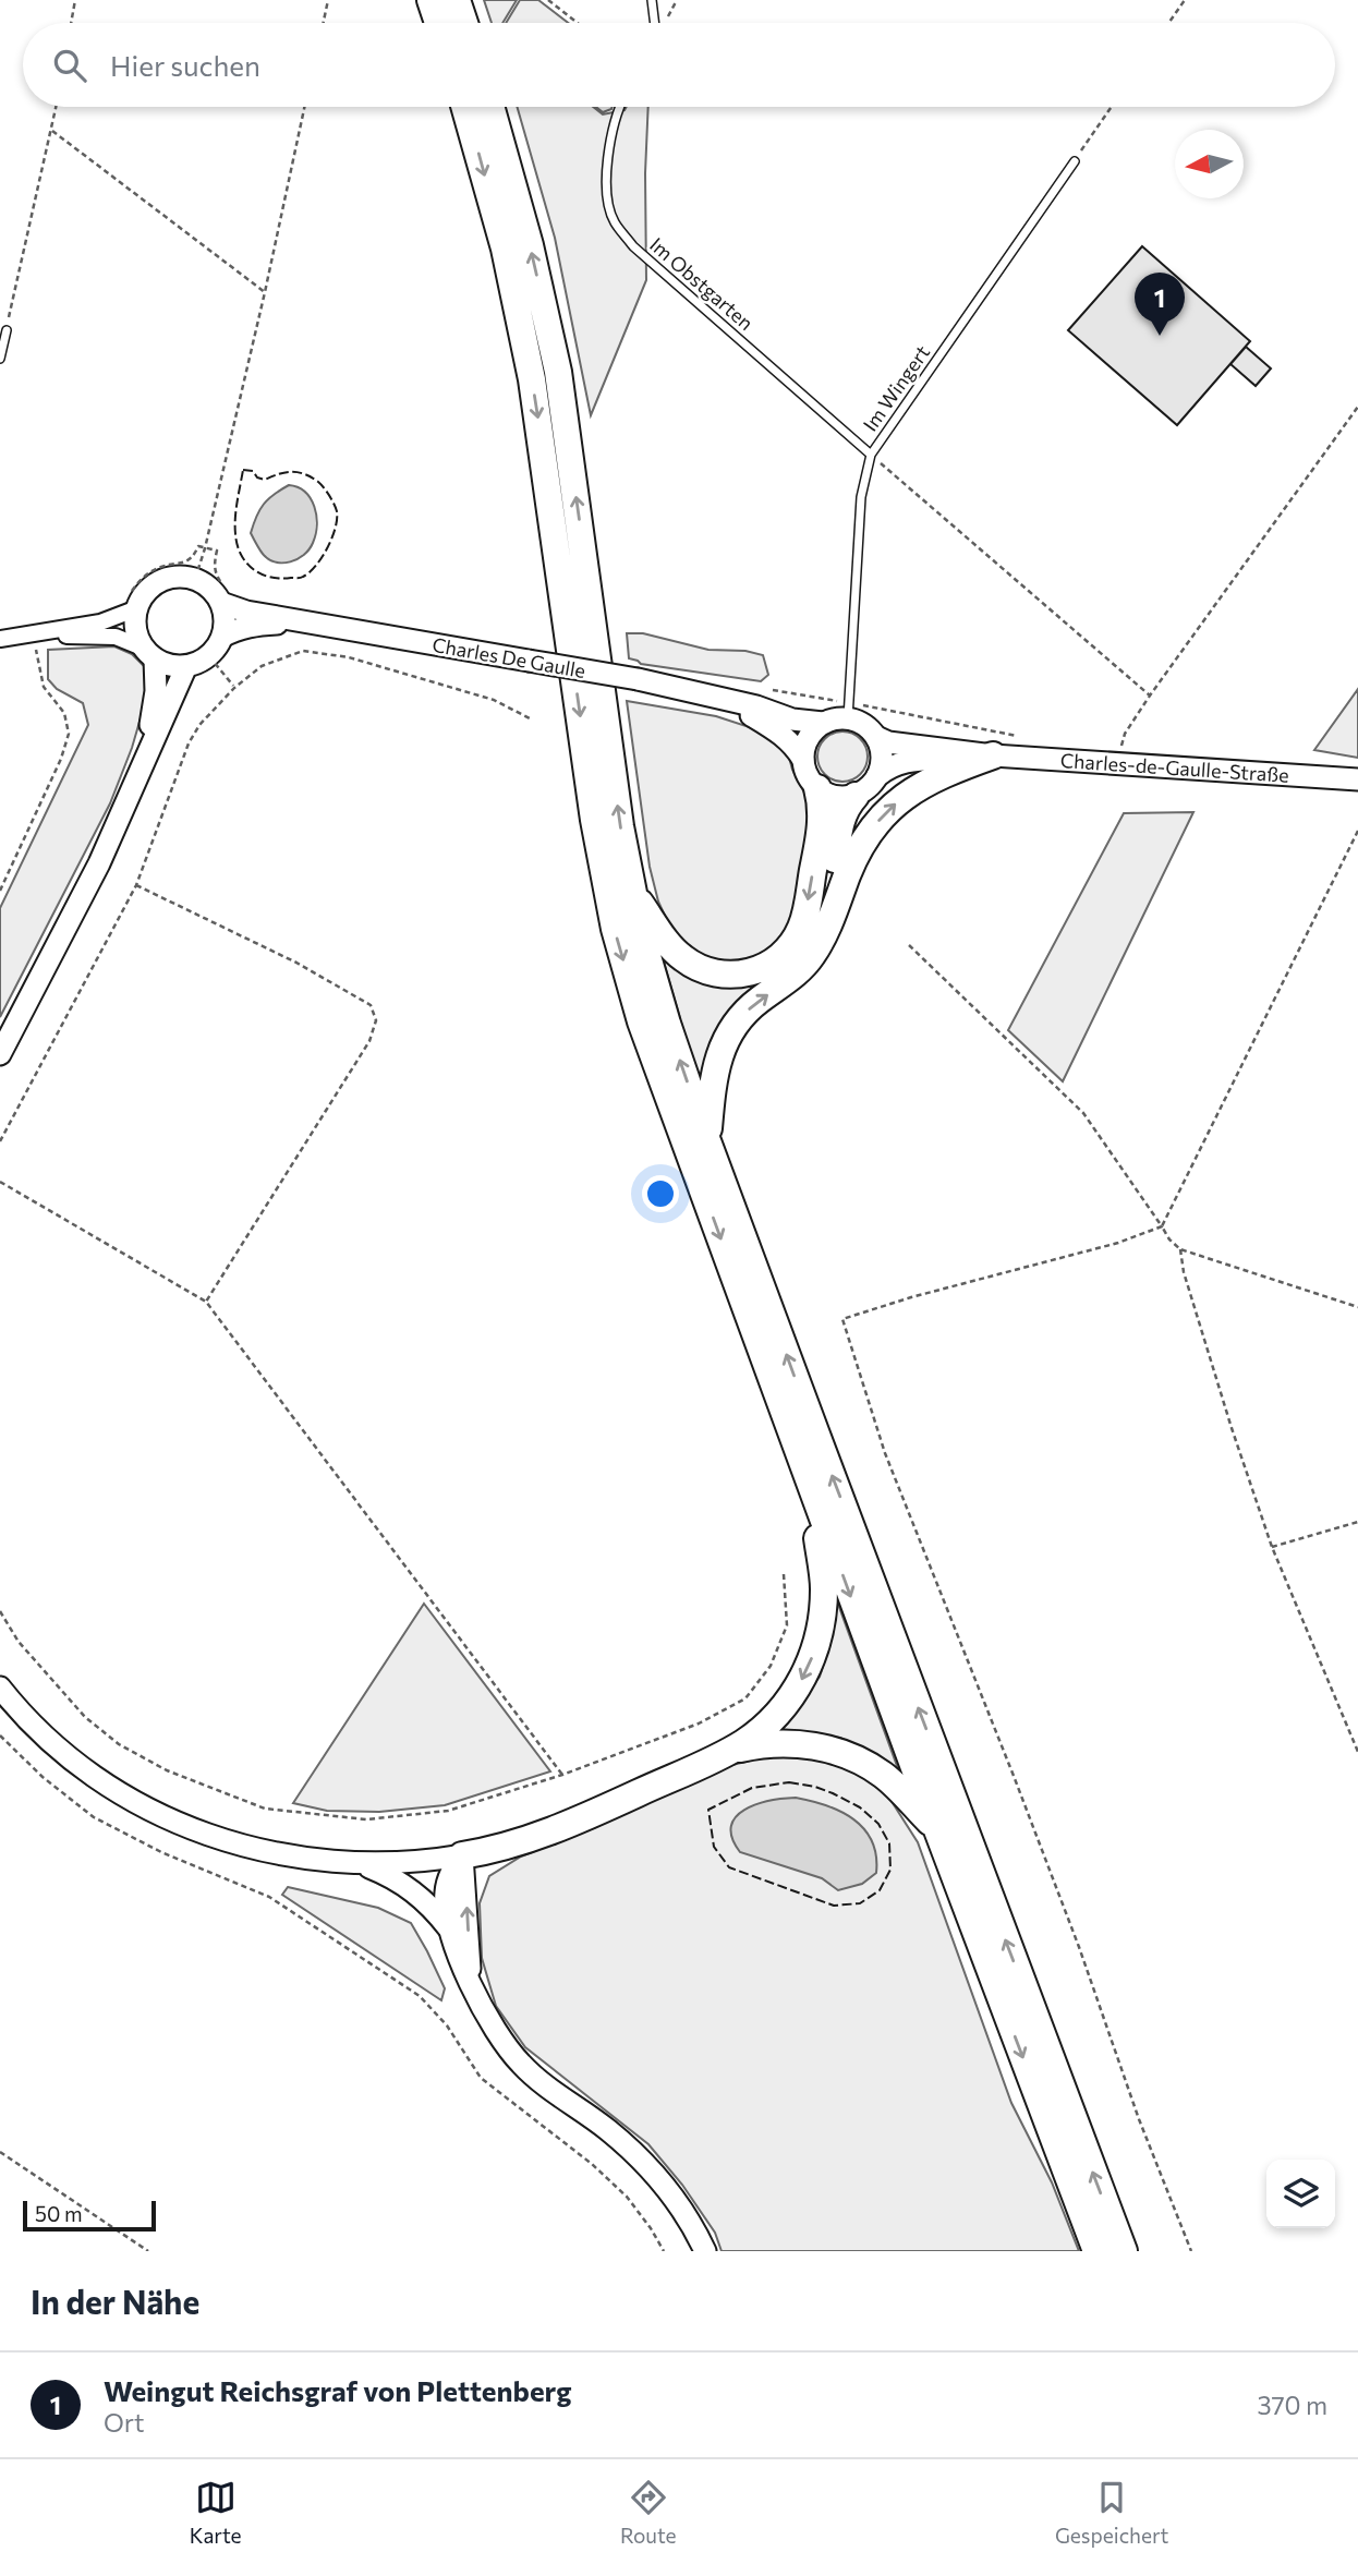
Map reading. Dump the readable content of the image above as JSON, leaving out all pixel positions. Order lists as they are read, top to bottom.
{
  "streets": {
    "street": ["Charles De Gaulle", "Charles-de-Gaulle-Straße"],
    "lane": ["Im Obstgarten", "Im Wingert"]
  },
  "crossings": [
    ["Im Obstgarten", "Im Wingert"],
    ["Im Wingert", "Charles De Gaulle"],
    ["Im Wingert", "Charles-de-Gaulle-Straße"],
    ["Charles De Gaulle", "Charles-de-Gaulle-Straße"]
  ],
  "scale_bar": "50 m",
  "north": "left",
  "page": {
    "search": "Hier suchen",
    "pins": "1",
    "scale": "50 m",
    "heading": "In der Nähe",
    "list": [
      {
        "mark": "1",
        "name": "Weingut Reichsgraf von Plettenberg",
        "note": "Ort",
        "value": "370 m"
      }
    ],
    "nav": ["Karte", "Route", "Gespeichert"]
  }
}
